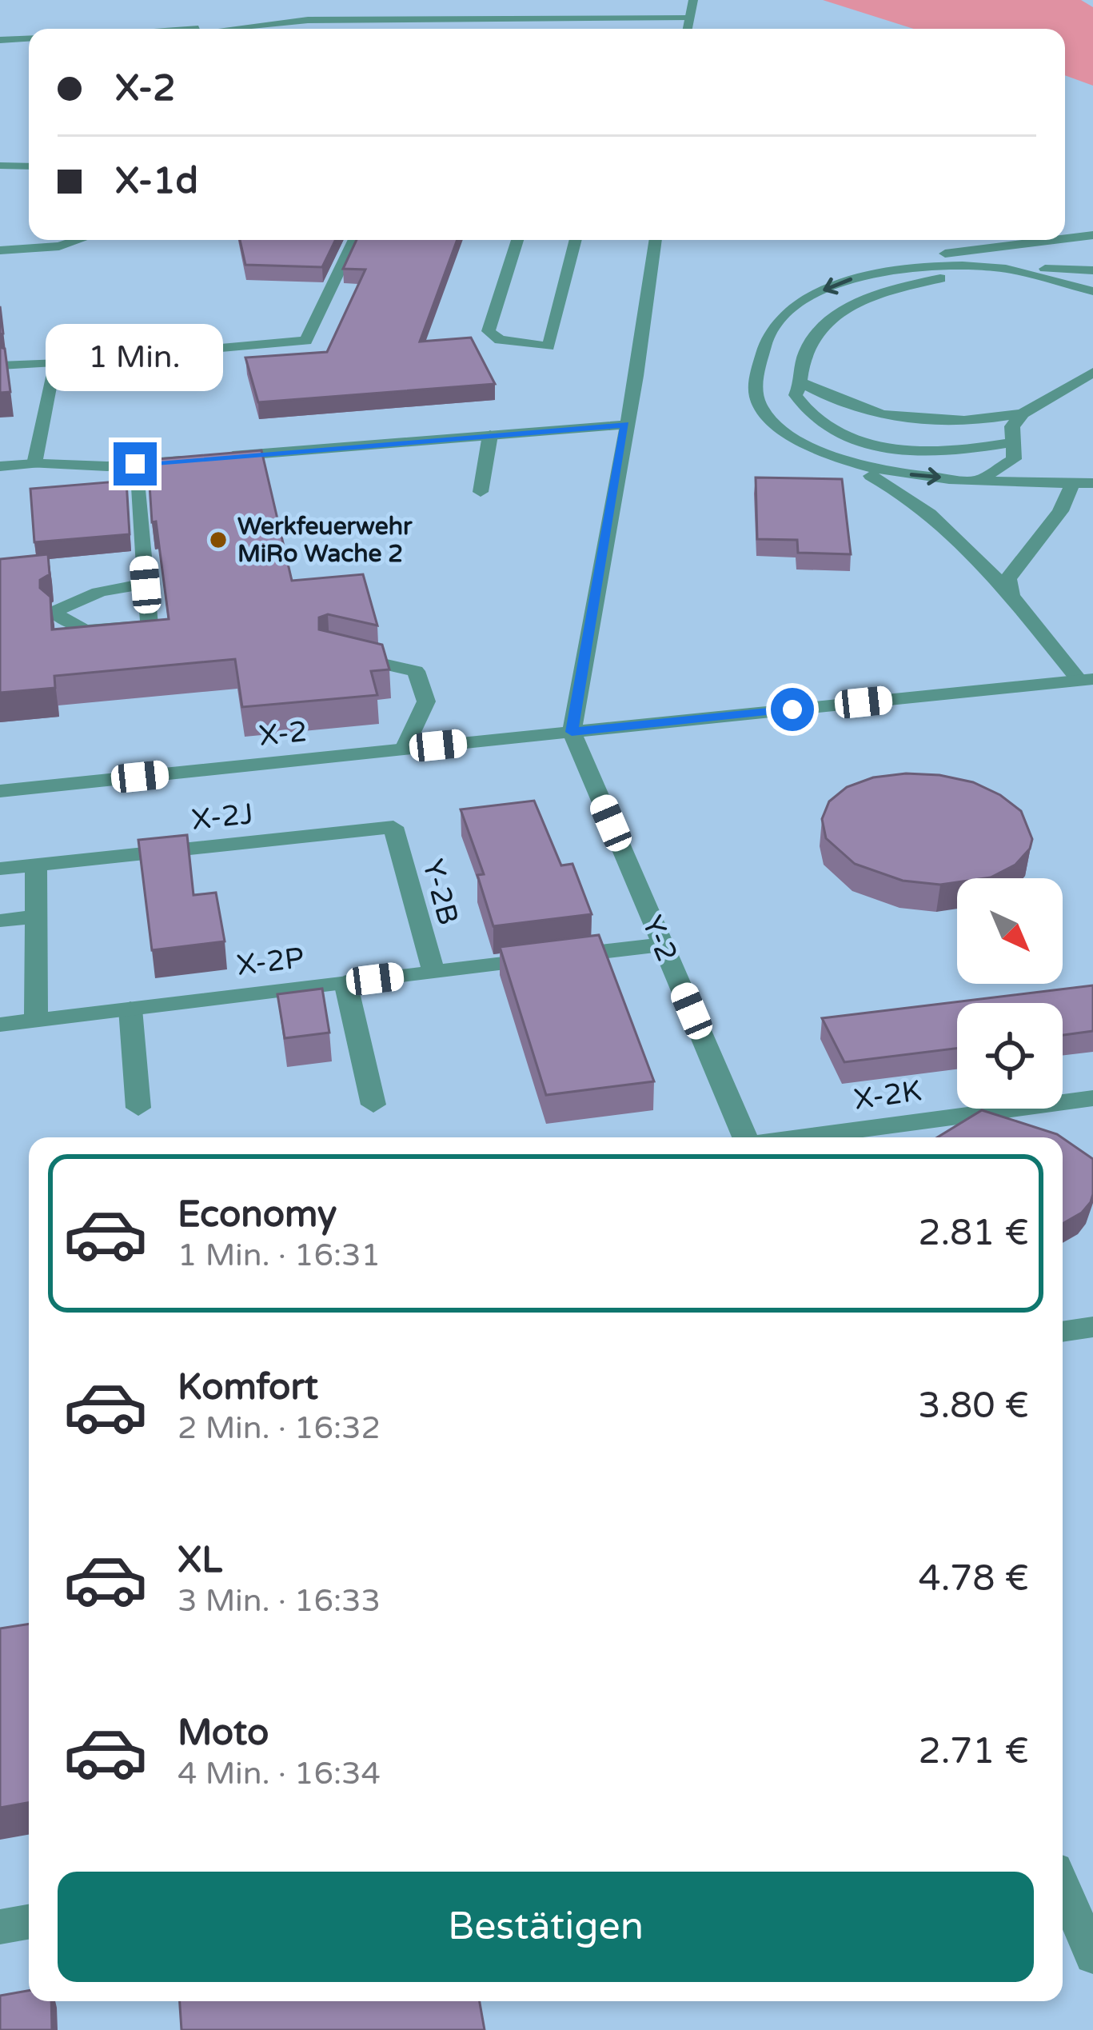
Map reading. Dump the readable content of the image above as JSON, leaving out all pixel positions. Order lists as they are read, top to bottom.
{
  "streets": {
    "street": [
      "X-2",
      "X-2J",
      "Y-2B",
      "Y-2",
      "X-2P",
      "X-2K"
    ]
  },
  "crossings": [
    ["X-2", "Y-2"],
    ["X-2J", "Y-2B"],
    ["Y-2B", "X-2P"],
    ["Y-2", "X-2P"]
  ],
  "places": ["Werkfeuerwehr MiRo Wache 2"],
  "north": "bottom right",
  "page": {
    "banner": ["X-2", "X-1d"],
    "bubble": "1 Min.",
    "list": [
      {
        "name": "Economy",
        "note": "1 Min. · 16:31",
        "value": "2.81 €"
      },
      {
        "name": "Komfort",
        "note": "2 Min. · 16:32",
        "value": "3.80 €"
      },
      {
        "name": "XL",
        "note": "3 Min. · 16:33",
        "value": "4.78 €"
      },
      {
        "name": "Moto",
        "note": "4 Min. · 16:34",
        "value": "2.71 €"
      }
    ],
    "buttons": "Bestätigen"
  }
}
